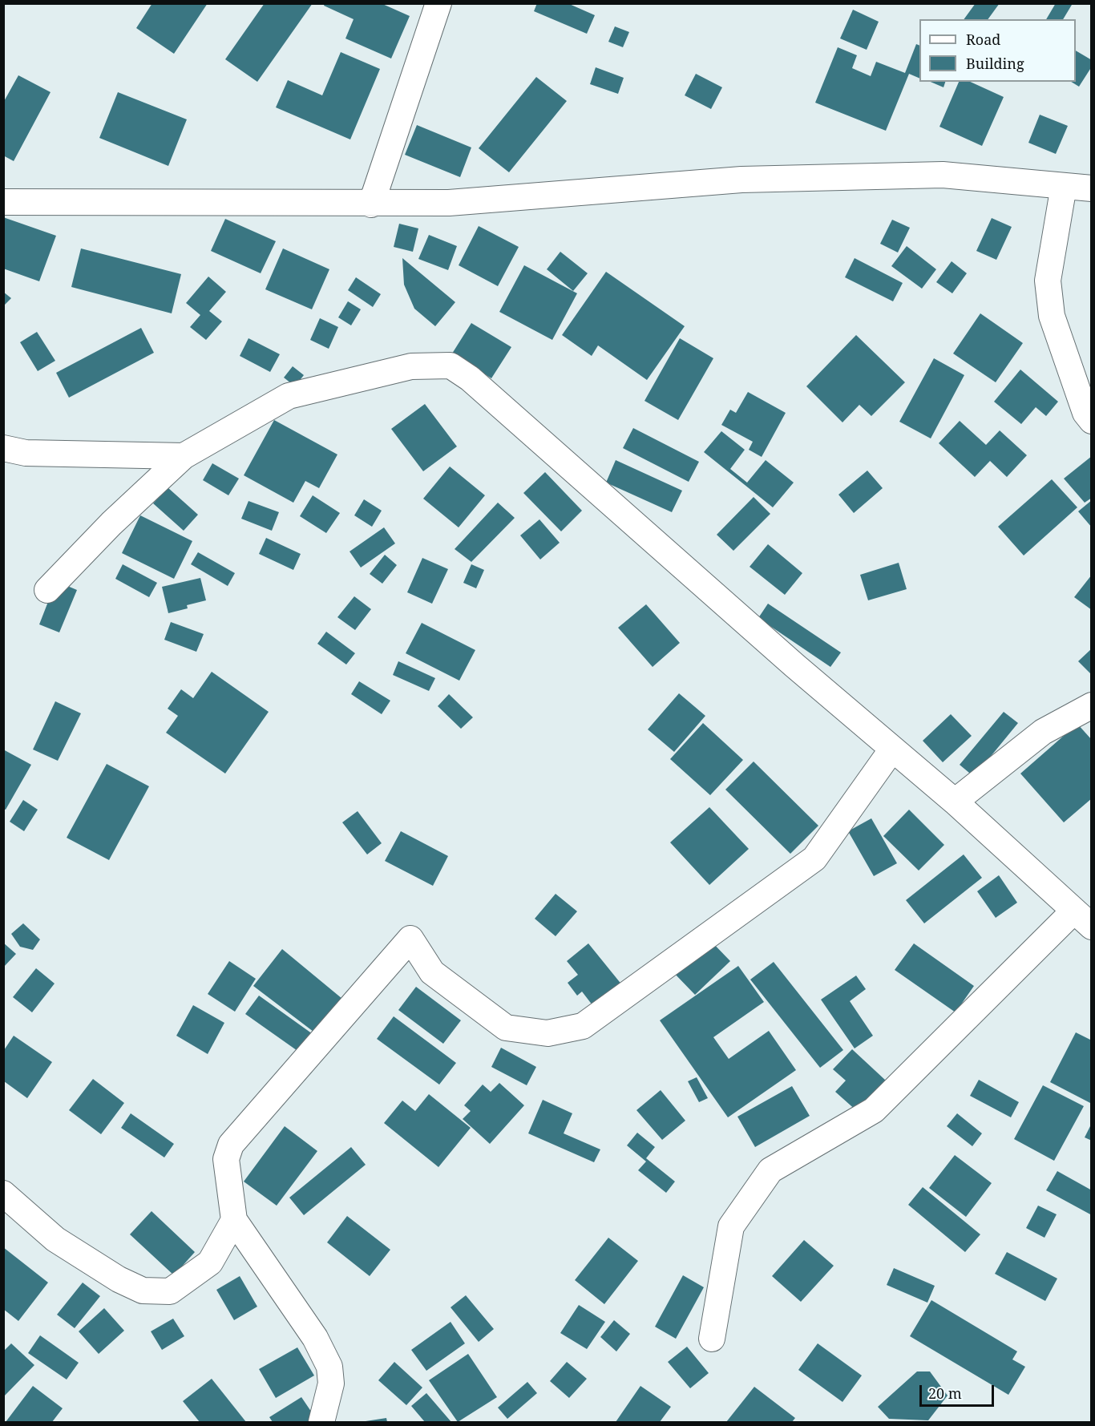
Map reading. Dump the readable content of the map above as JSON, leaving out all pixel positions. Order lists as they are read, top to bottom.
{
  "legend": ["Road", "Building"],
  "scale_bar": "20 m"
}
